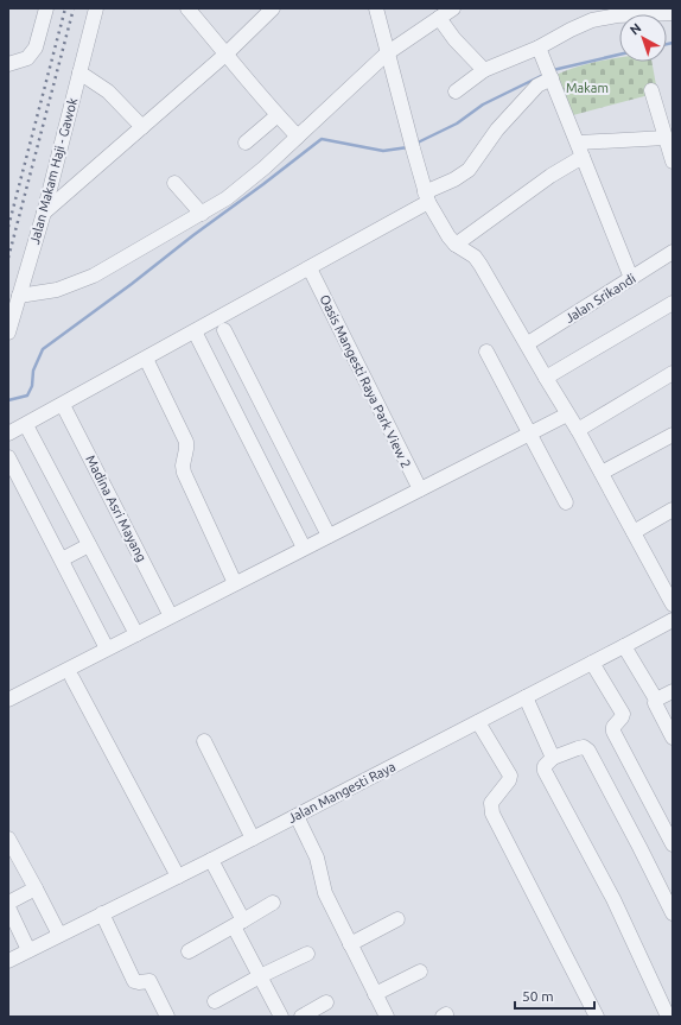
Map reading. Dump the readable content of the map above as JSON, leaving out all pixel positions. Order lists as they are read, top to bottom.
{
  "streets": {
    "street": [
      "Jalan Makam Haji - Gawok",
      "Jalan Srikandi",
      "Oasis Mangesti Raya Park View 2",
      "Madina Asri Mayang",
      "Jalan Mangesti Raya"
    ]
  },
  "parks": ["Makam"],
  "scale_bar": "50 m",
  "north": "top left"
}
